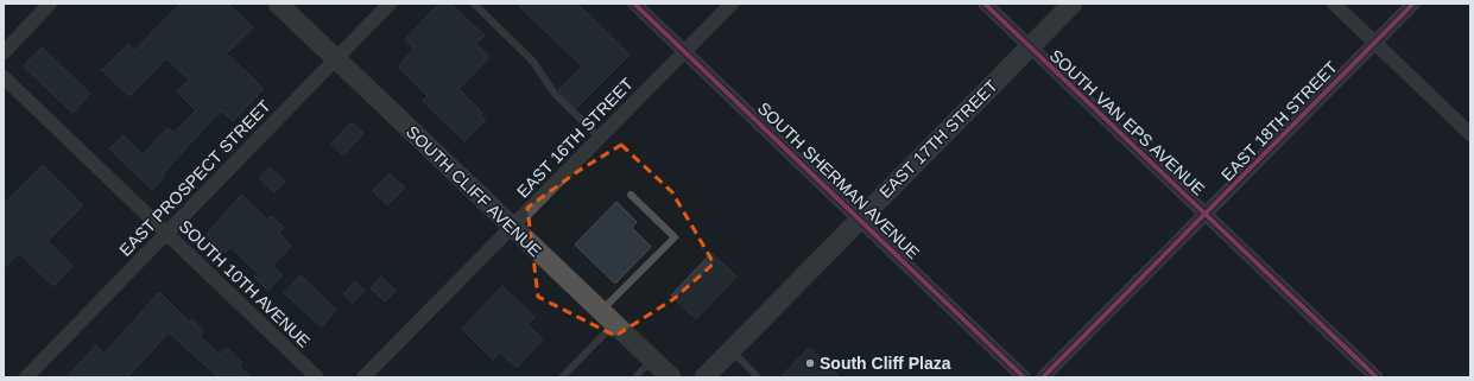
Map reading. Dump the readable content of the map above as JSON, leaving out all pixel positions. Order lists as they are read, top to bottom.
{
  "streets": {
    "street": [
      "EAST 18TH STREET",
      "SOUTH VAN EPS AVENUE",
      "EAST 16TH STREET",
      "EAST 17TH STREET",
      "EAST PROSPECT STREET",
      "SOUTH SHERMAN AVENUE",
      "SOUTH CLIFF AVENUE",
      "SOUTH 10TH AVENUE"
    ]
  },
  "crossings": [
    ["EAST 18TH STREET", "SOUTH VAN EPS AVENUE"],
    ["SOUTH VAN EPS AVENUE", "EAST 17TH STREET"],
    ["EAST 16TH STREET", "SOUTH SHERMAN AVENUE"],
    ["EAST 16TH STREET", "SOUTH CLIFF AVENUE"],
    ["EAST 17TH STREET", "SOUTH SHERMAN AVENUE"],
    ["EAST PROSPECT STREET", "SOUTH CLIFF AVENUE"],
    ["EAST PROSPECT STREET", "SOUTH 10TH AVENUE"]
  ],
  "places": ["South Cliff Plaza"]
}
